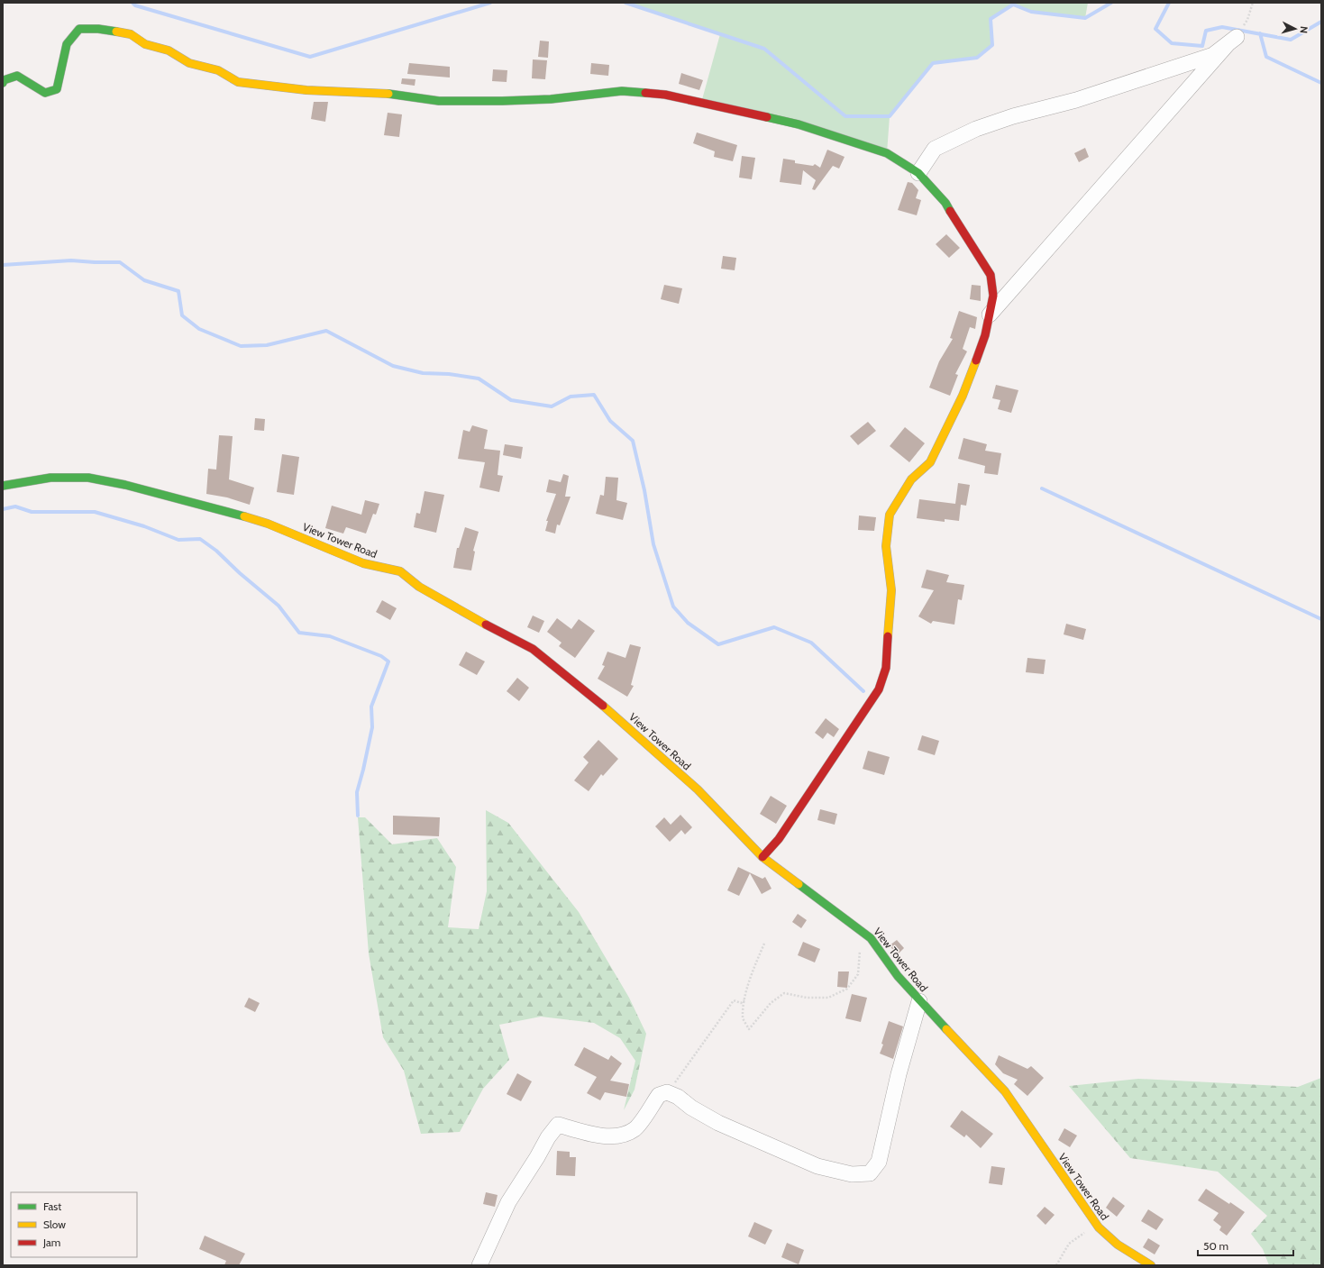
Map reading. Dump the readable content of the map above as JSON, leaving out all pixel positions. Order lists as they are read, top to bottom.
{
  "streets": {
    "street": ["View Tower Road"]
  },
  "legend": ["Fast", "Slow", "Jam"],
  "scale_bar": "50 m",
  "north": "right"
}
